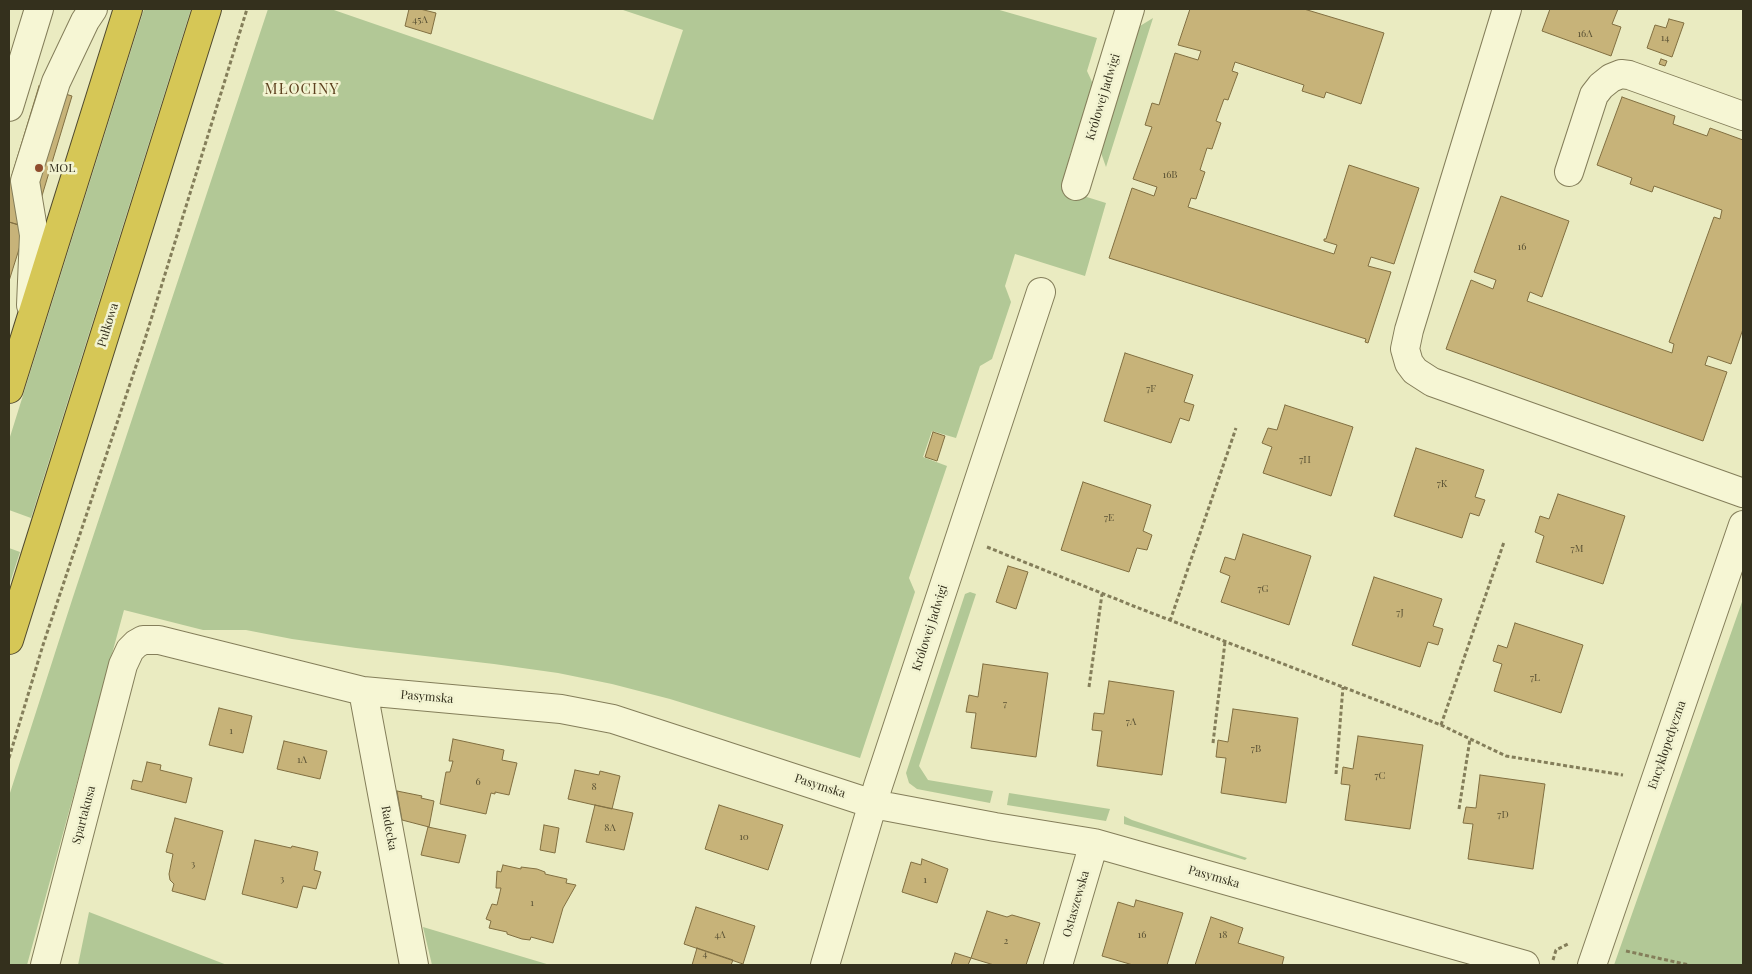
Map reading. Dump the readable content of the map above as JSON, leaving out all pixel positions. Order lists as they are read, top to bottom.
{
  "streets": {
    "highway": ["Pułkowa"],
    "street": [
      "Królowej Jadwigi",
      "Pasymska",
      "Encyklopedyczna",
      "Spartakusa",
      "Radecka",
      "Ostaszewska"
    ]
  },
  "crossings": [
    ["Królowej Jadwigi", "Pasymska"],
    ["Pasymska", "Spartakusa"],
    ["Pasymska", "Radecka"],
    ["Pasymska", "Ostaszewska"]
  ],
  "districts": ["MŁOCINY"],
  "places": ["MOL"],
  "house_numbers": [
    "45A",
    "16A",
    "14",
    "16B",
    "16",
    "7F",
    "7H",
    "7K",
    "7E",
    "7M",
    "7G",
    "7J",
    "7L",
    "7",
    "7A",
    "1",
    "7B",
    "1A",
    "7C",
    "6",
    "8",
    "7D",
    "8A",
    "10",
    "3",
    "3",
    "1",
    "1",
    "4A",
    "16",
    "18",
    "2",
    "4"
  ]
}
